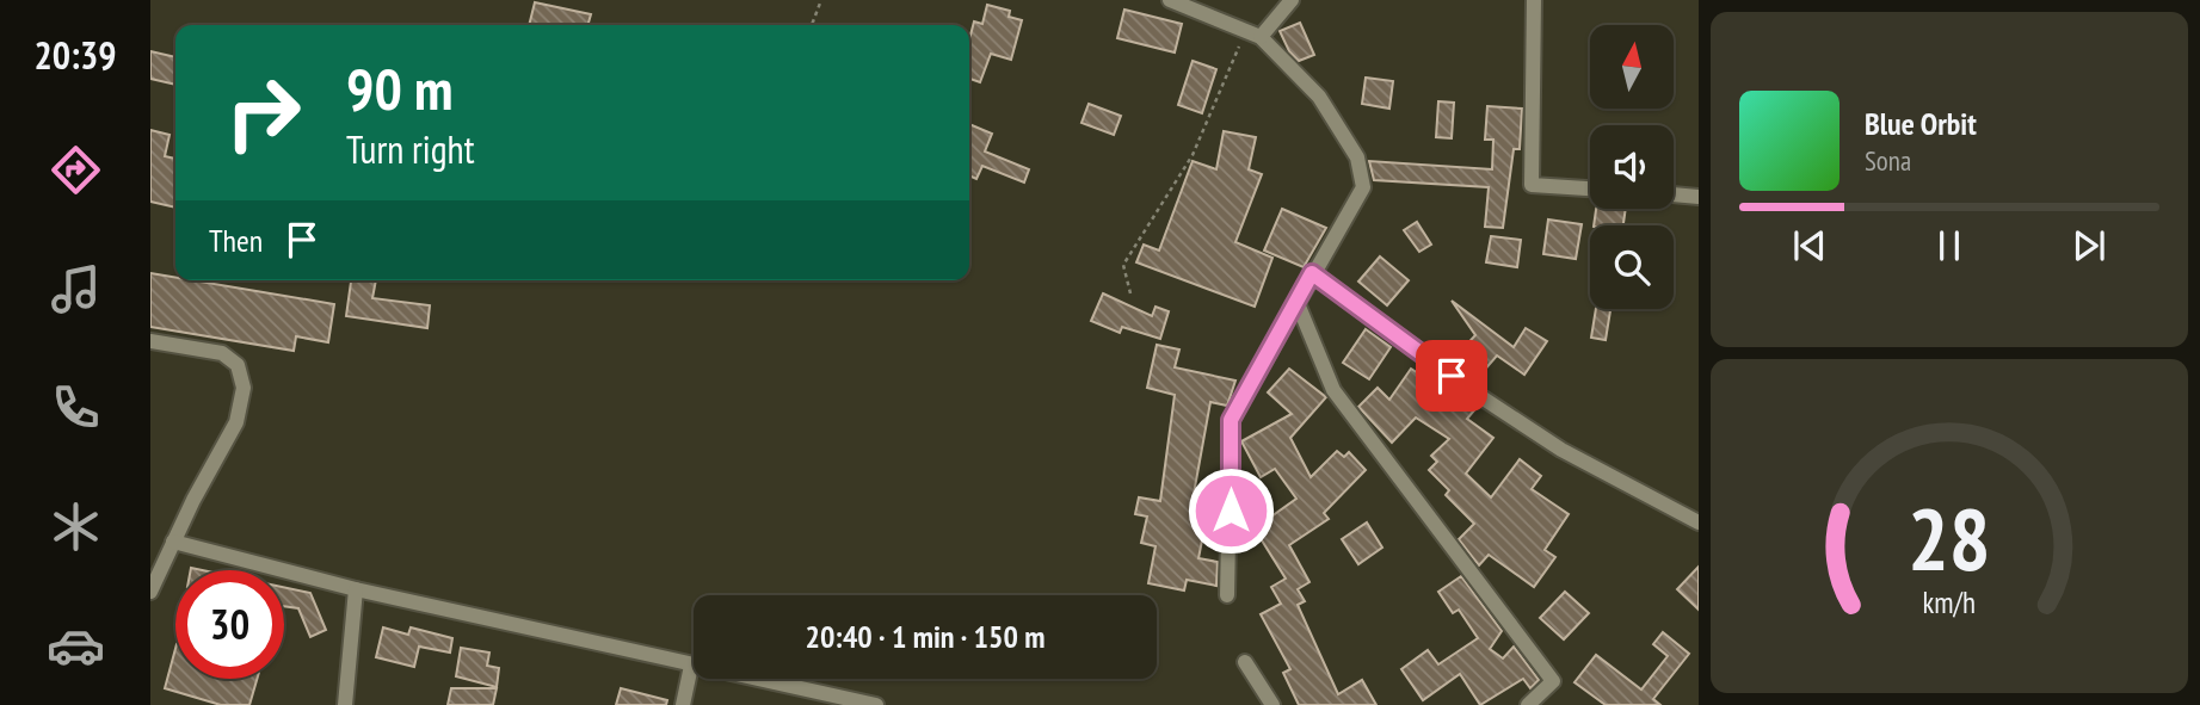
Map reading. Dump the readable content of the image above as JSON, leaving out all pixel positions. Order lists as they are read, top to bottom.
{
  "north": "top",
  "page": {
    "tabs": "20:39",
    "turn": ["90 m", "Turn right"],
    "song": ["Blue Orbit", "Sona"],
    "then": "Then",
    "limit": "30",
    "trip": "20:40 · 1 min · 150 m",
    "gauge": ["28", "km/h"]
  }
}
